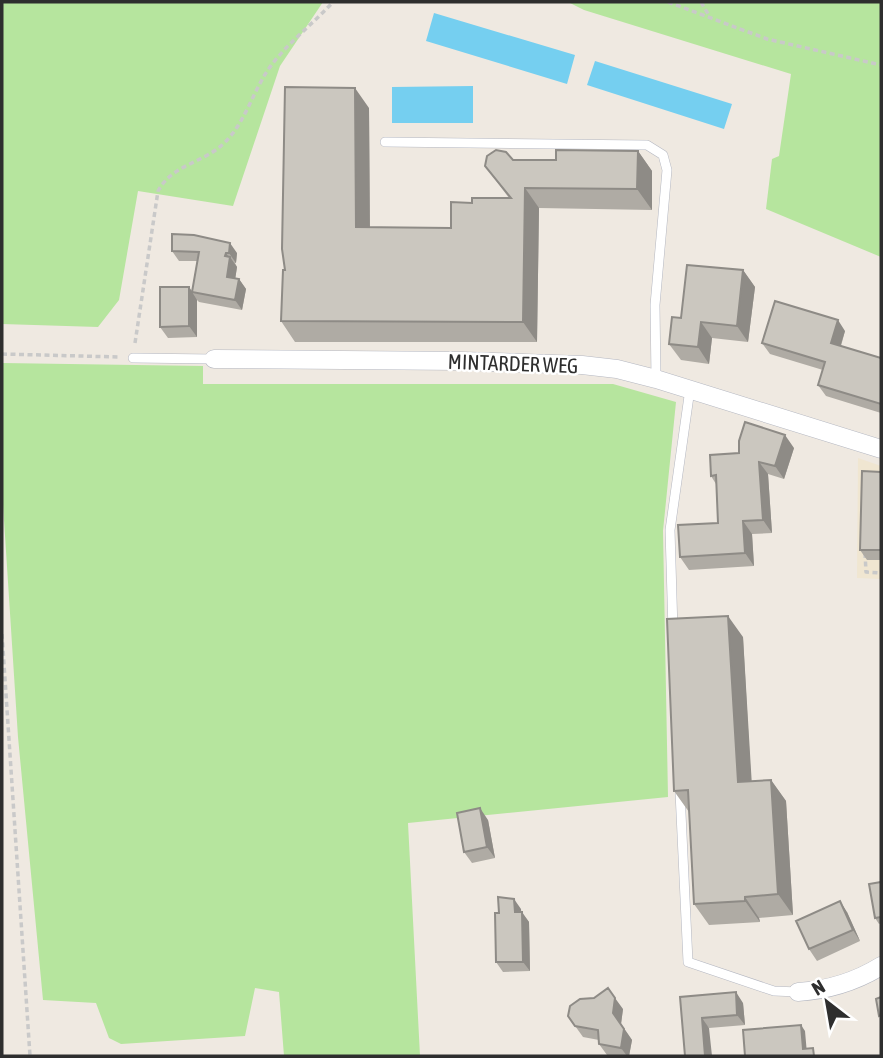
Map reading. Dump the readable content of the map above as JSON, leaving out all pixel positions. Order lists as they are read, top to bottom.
{
  "streets": {
    "street": ["MINTARDER WEG"]
  },
  "north": "top left"
}
